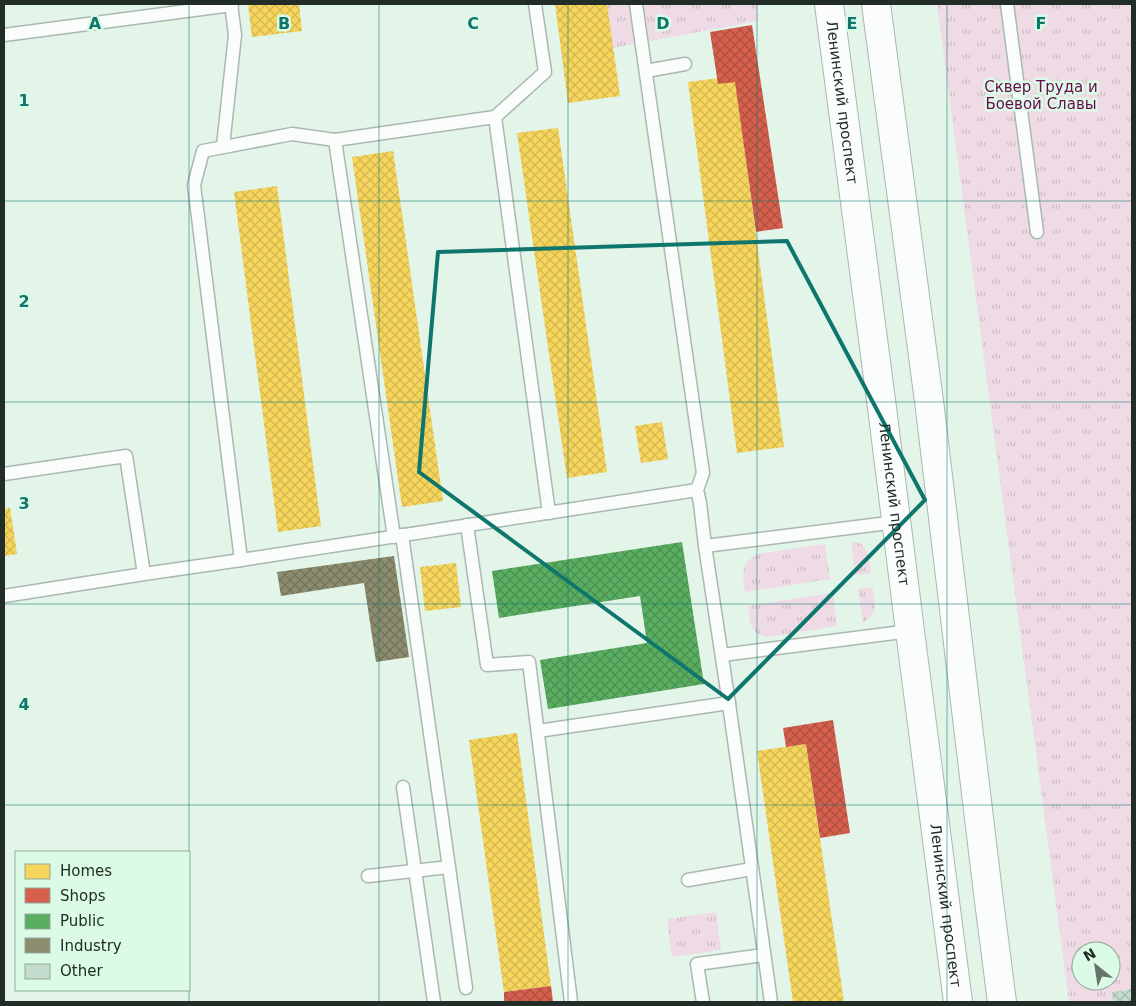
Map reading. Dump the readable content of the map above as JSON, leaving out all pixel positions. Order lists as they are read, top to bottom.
{
  "streets": {
    "main road": ["Ленинский проспект"]
  },
  "parks": ["Сквер Труда и Боевой Славы"],
  "legend": [
    "Homes",
    "Shops",
    "Public",
    "Industry",
    "Other"
  ],
  "north": "top left",
  "grid": {
    "columns": [
      "A",
      "B",
      "C",
      "D",
      "E",
      "F"
    ],
    "rows": [
      "1",
      "2",
      "3",
      "4"
    ]
  }
}
